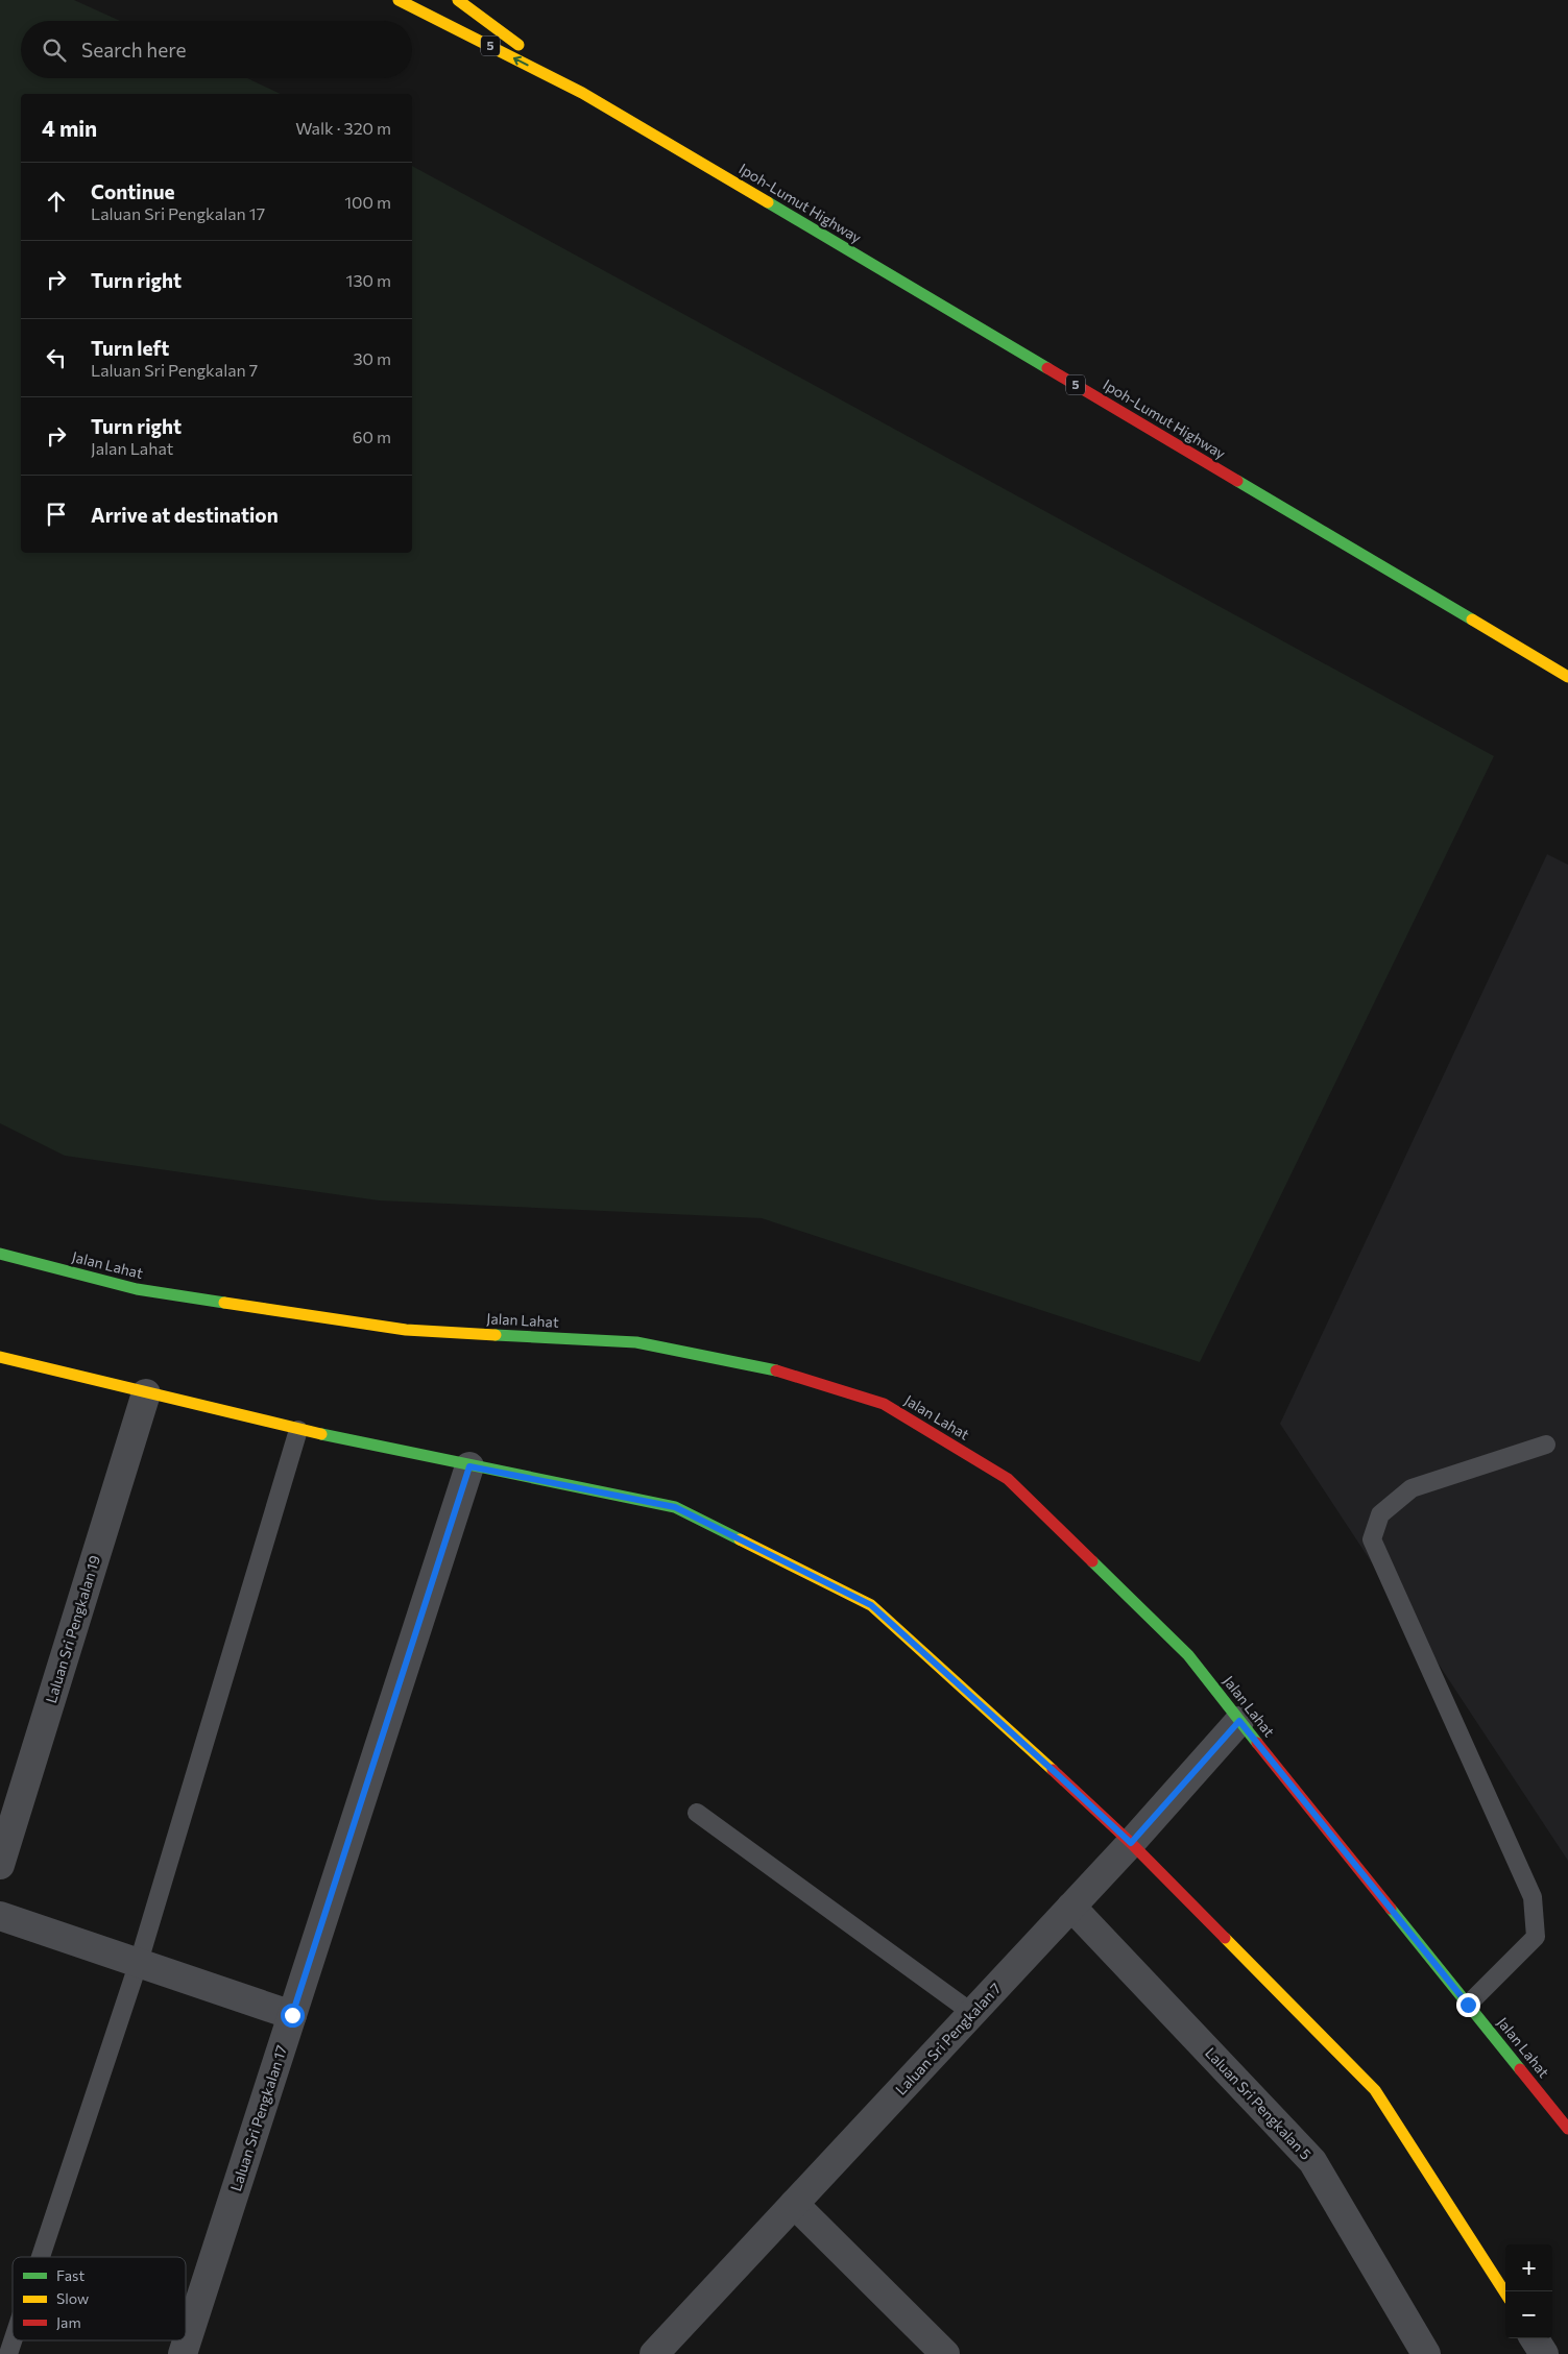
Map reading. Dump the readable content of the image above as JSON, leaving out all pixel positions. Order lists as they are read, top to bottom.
{
  "streets": {
    "main road": ["5", "Ipoh-Lumut Highway", "Jalan Lahat"],
    "street": [
      "Laluan Sri Pengkalan 19",
      "Laluan Sri Pengkalan 7",
      "Laluan Sri Pengkalan 5",
      "Laluan Sri Pengkalan 17"
    ]
  },
  "crossings": [
    ["Jalan Lahat", "Laluan Sri Pengkalan 7"],
    ["Laluan Sri Pengkalan 7", "Laluan Sri Pengkalan 5"]
  ],
  "legend": ["Fast", "Slow", "Jam"],
  "page": {
    "search": "Search here",
    "heading": ["4 min", "Walk · 320 m"],
    "list": [
      ["Continue", "Laluan Sri Pengkalan 17", "100 m"],
      ["Turn right", "130 m"],
      ["Turn left", "Laluan Sri Pengkalan 7", "30 m"],
      ["Turn right", "Jalan Lahat", "60 m"],
      "Arrive at destination"
    ],
    "map_buttons": ["+", "−"]
  }
}
